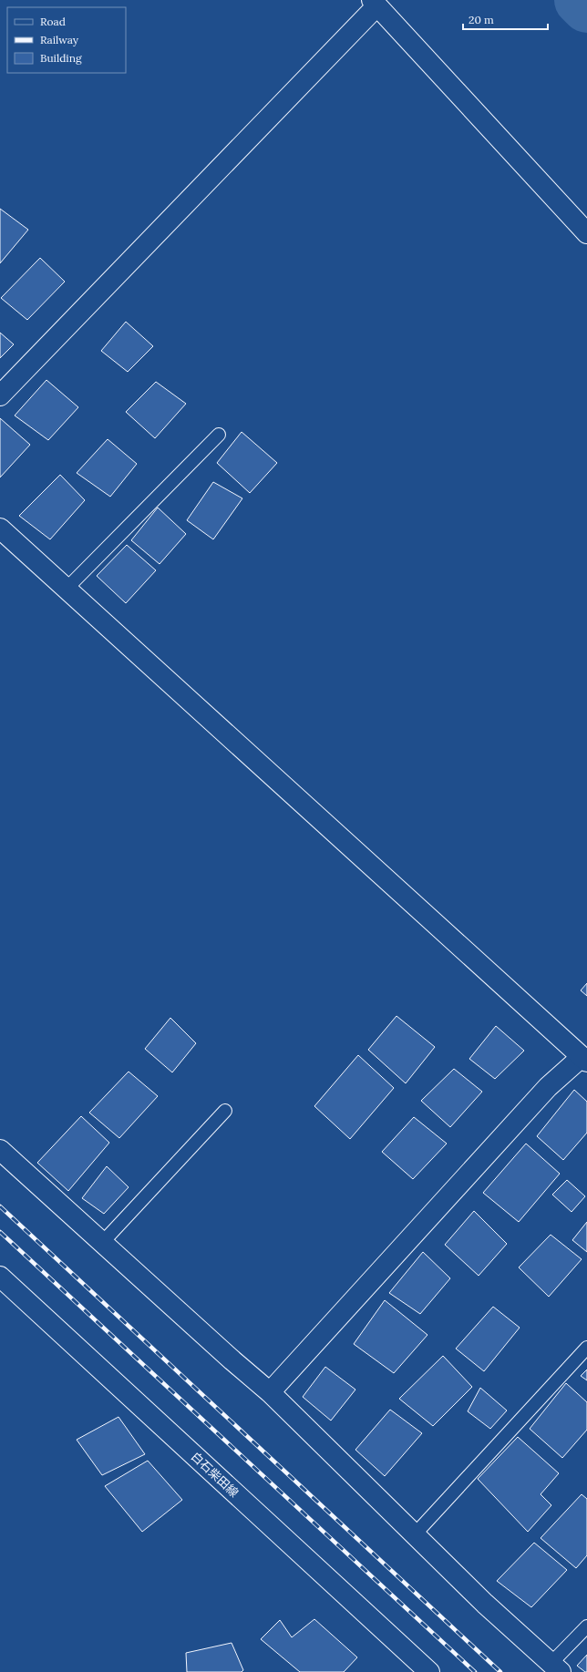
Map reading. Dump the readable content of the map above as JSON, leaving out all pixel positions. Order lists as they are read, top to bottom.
{
  "streets": {
    "street": ["白石柴田線"]
  },
  "legend": ["Road", "Railway", "Building"],
  "scale_bar": "20 m"
}
